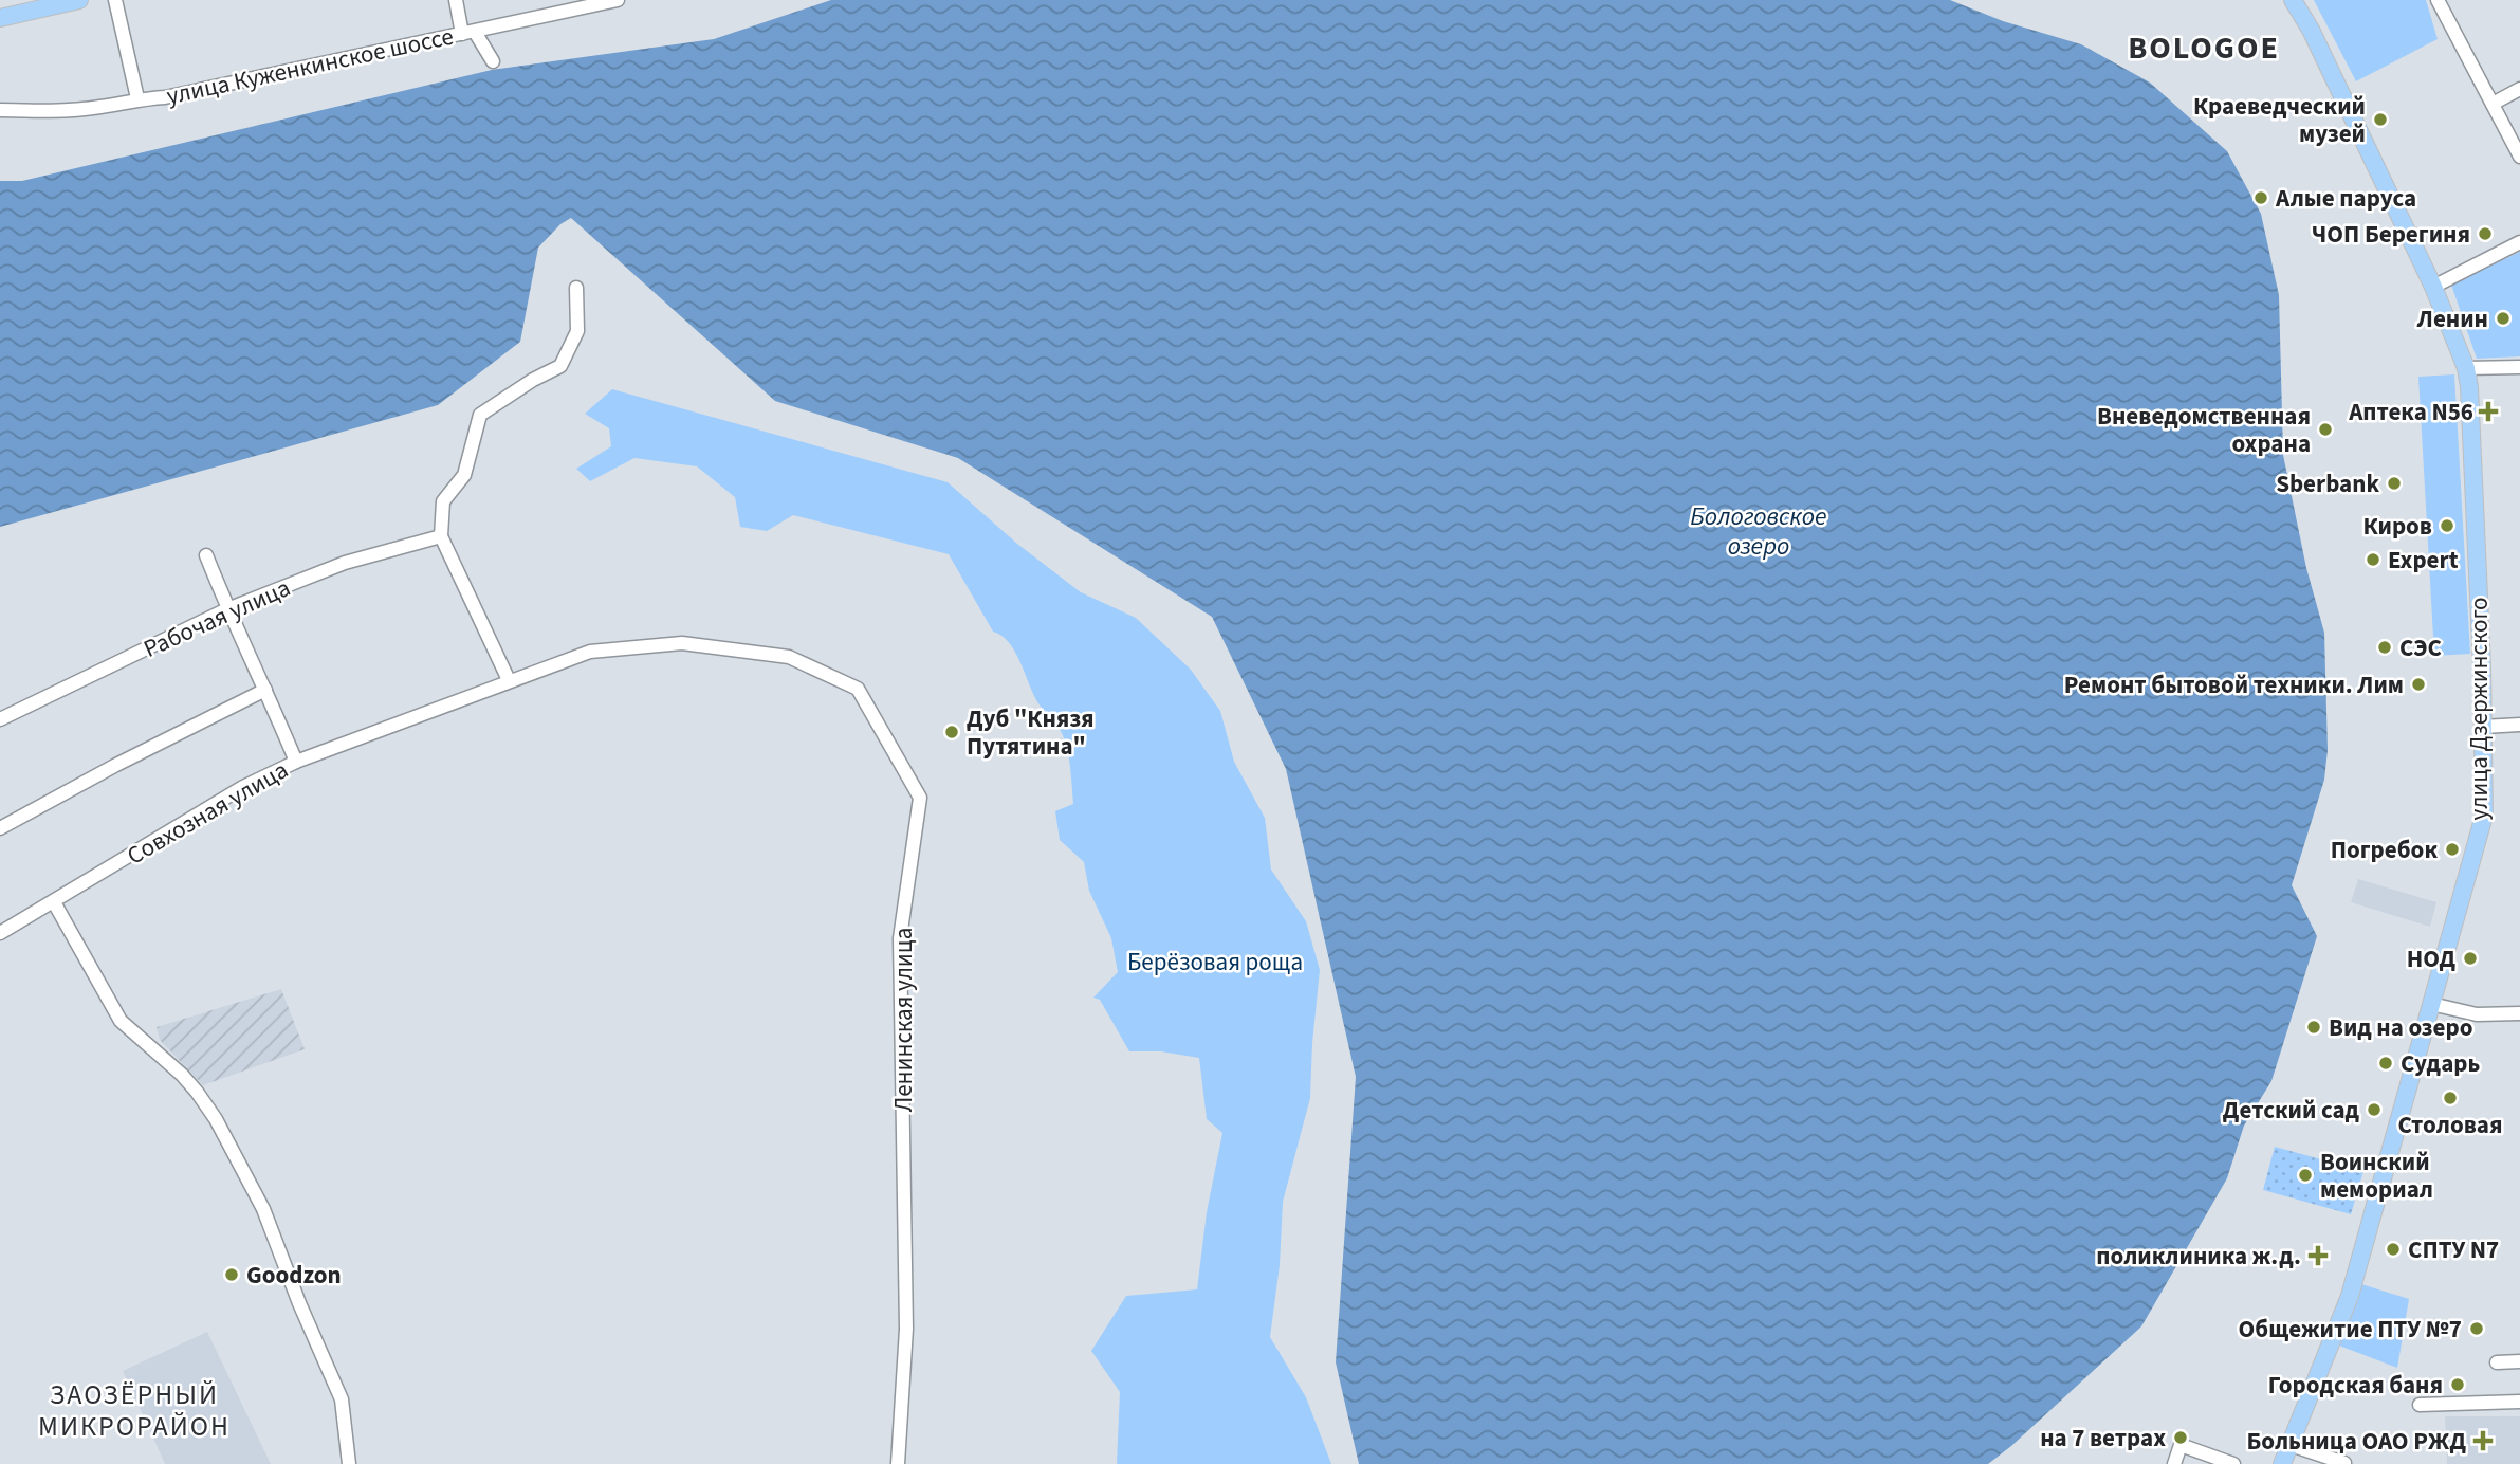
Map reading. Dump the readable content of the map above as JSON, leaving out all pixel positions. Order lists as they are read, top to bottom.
{
  "streets": {
    "main road": ["улица Дзержинского"],
    "street": [
      "улица Куженкинское шоссе",
      "Рабочая улица",
      "Совхозная улица",
      "Ленинская улица"
    ]
  },
  "crossings": [
    ["Совхозная улица", "Ленинская улица"]
  ],
  "districts": ["BOLOGOE", "ЗАОЗЁРНЫЙ МИКРОРАЙОН"],
  "water": ["Бологовское озеро"],
  "parks": ["Берёзовая роща"],
  "places": {
    "other": [
      "Краеведческий музей",
      "Алые паруса",
      "ЧОП Берегиня",
      "Ленин",
      "Вневедомственная охрана",
      "Sberbank",
      "Киров",
      "Expert",
      "СЭС",
      "Ремонт бытовой техники. Лим",
      "Дуб \"Князя Путятина\"",
      "Погребок",
      "НОД",
      "Вид на озеро",
      "Сударь",
      "Столовая",
      "Детский сад",
      "Воинский мемориал",
      "СПТУ N7",
      "Goodzon",
      "Общежитие ПТУ №7",
      "Городская баня",
      "на 7 ветрах"
    ],
    "health": ["Аптека N56", "поликлиника ж.д.", "Больница ОАО РЖД"]
  }
}
